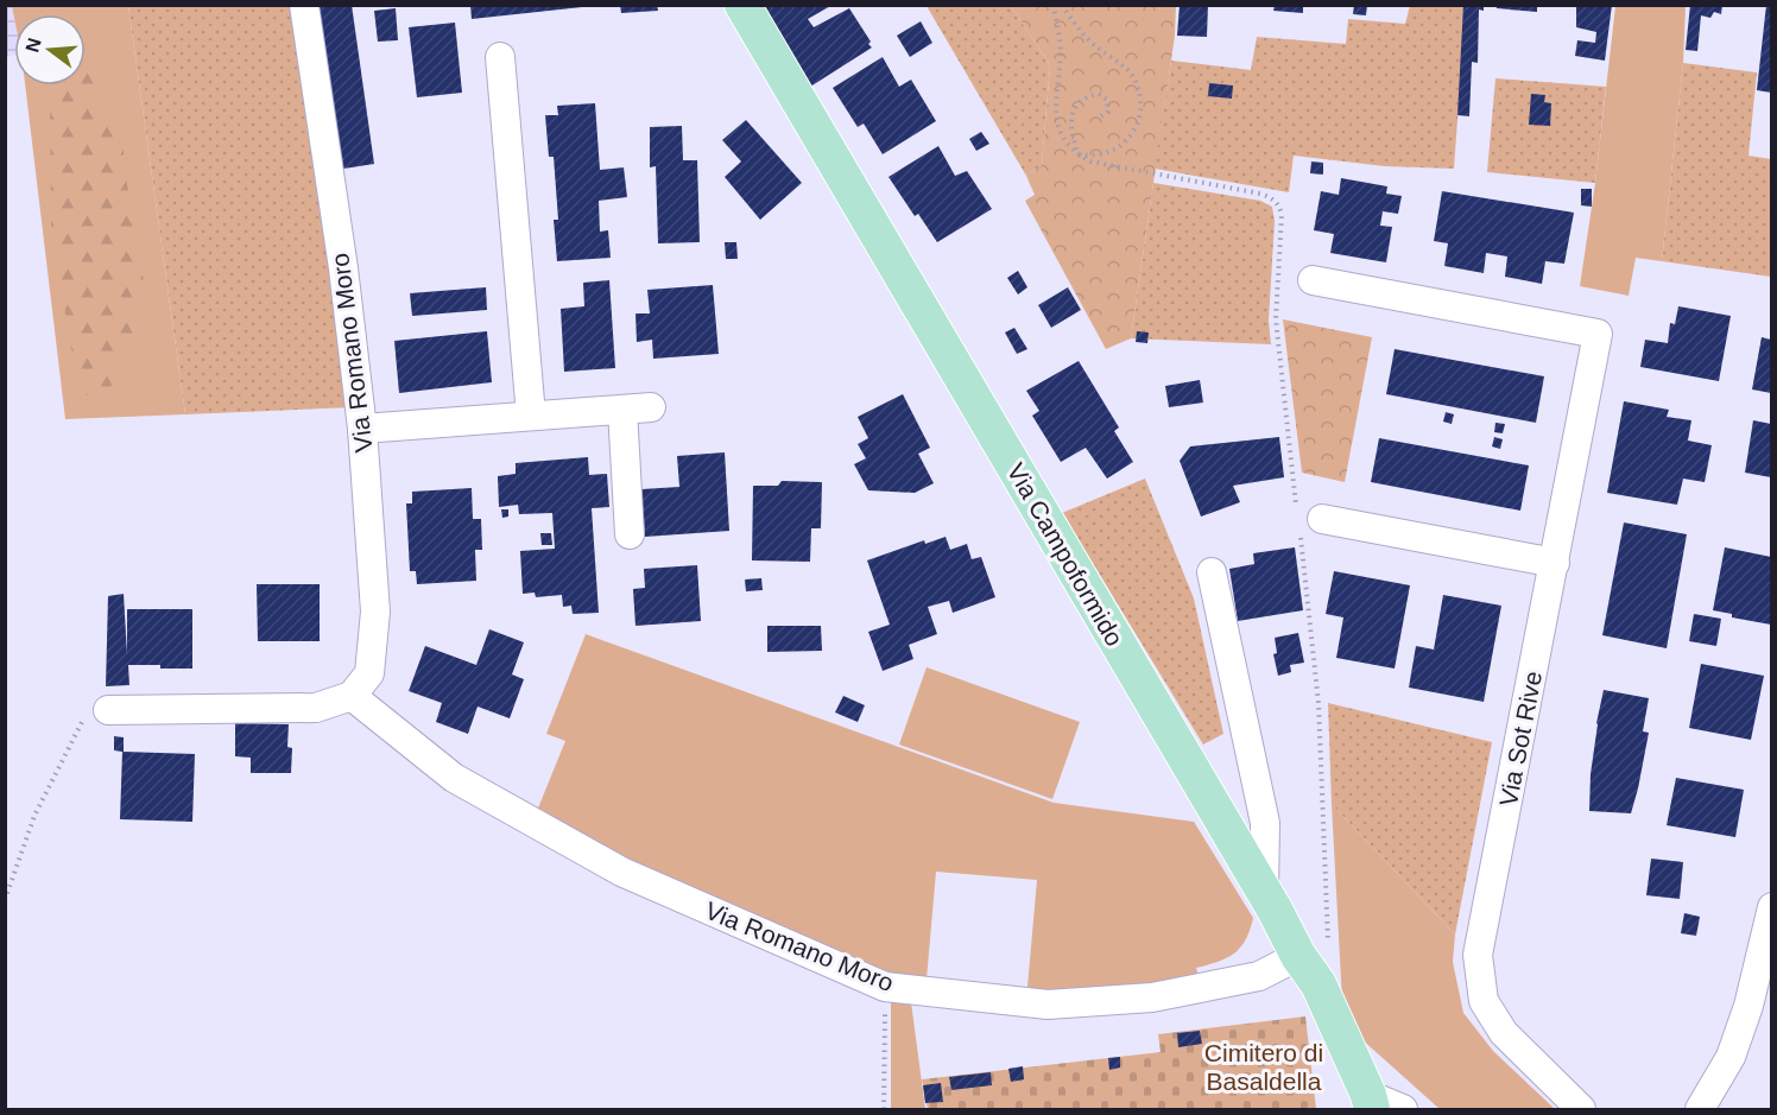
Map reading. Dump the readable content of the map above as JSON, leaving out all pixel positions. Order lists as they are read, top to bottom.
{
  "streets": {
    "main road": ["Via Campoformido"],
    "street": ["Via Romano Moro", "Via Sot Rive"]
  },
  "crossings": [
    ["Via Romano Moro", "Via Campoformido"]
  ],
  "parks": ["Cimitero di Basaldella"],
  "north": "left"
}
